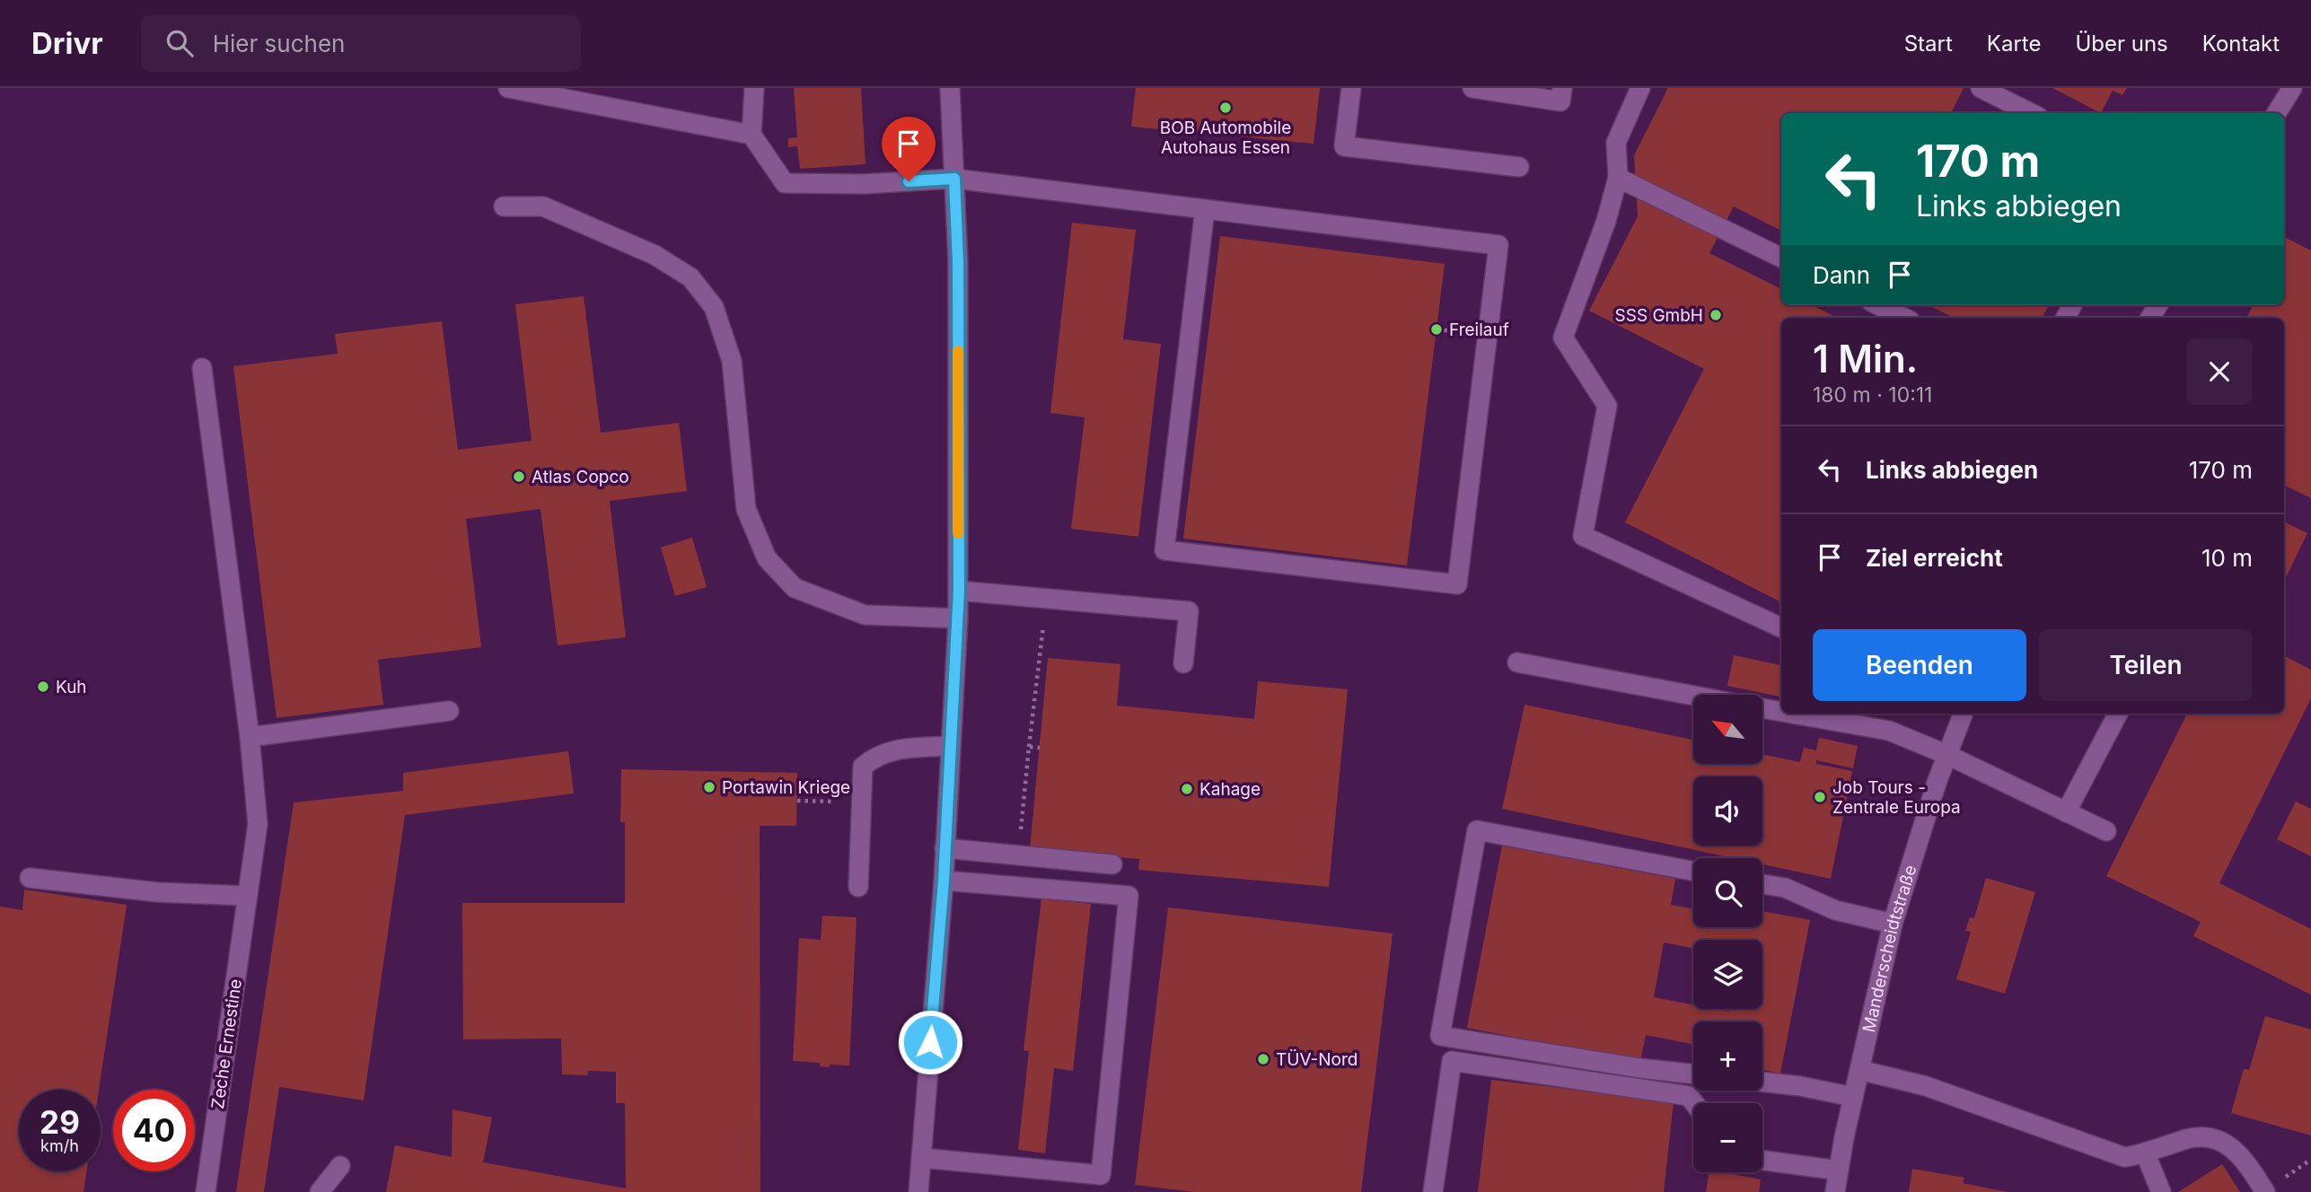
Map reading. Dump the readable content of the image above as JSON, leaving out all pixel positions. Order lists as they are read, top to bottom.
{
  "streets": {
    "street": ["Manderscheidtstraße", "Zeche Ernestine"]
  },
  "places": [
    "BOB Automobile Autohaus Essen",
    "SSS GmbH",
    "Freilauf",
    "Atlas Copco",
    "Kuh",
    "Portawin Kriege",
    "Kahage",
    "Job Tours - Zentrale Europa",
    "TÜV-Nord"
  ],
  "north": "top left",
  "page": {
    "header": "Drivr",
    "search": "Hier suchen",
    "nav": [
      "Start",
      "Karte",
      "Über uns",
      "Kontakt"
    ],
    "turn": ["170 m", "Links abbiegen"],
    "then": "Dann",
    "heading": ["1 Min.", "180 m · 10:11"],
    "list": [
      {
        "name": "Links abbiegen",
        "value": "170 m"
      },
      {
        "name": "Ziel erreicht",
        "value": "10 m"
      }
    ],
    "buttons": ["Beenden", "Teilen"],
    "map_buttons": ["+", "−"],
    "speed": "29 km/h",
    "limit": "40"
  }
}
